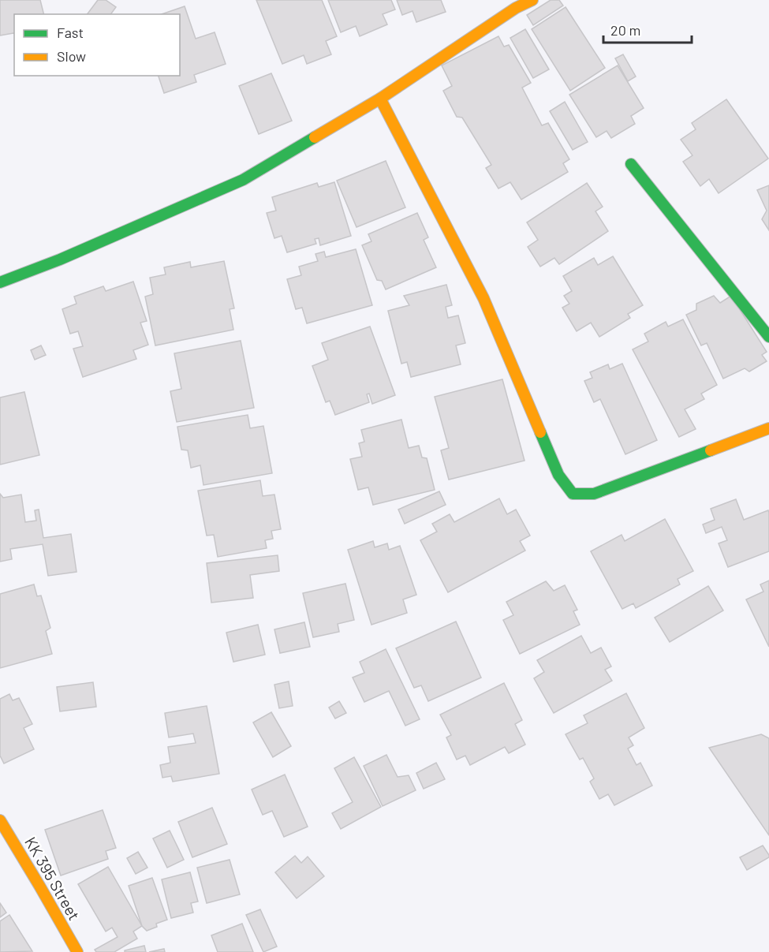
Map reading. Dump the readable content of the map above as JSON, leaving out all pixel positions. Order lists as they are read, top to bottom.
{
  "streets": {
    "street": ["KK 395 Street"]
  },
  "legend": ["Fast", "Slow"],
  "scale_bar": "20 m"
}
